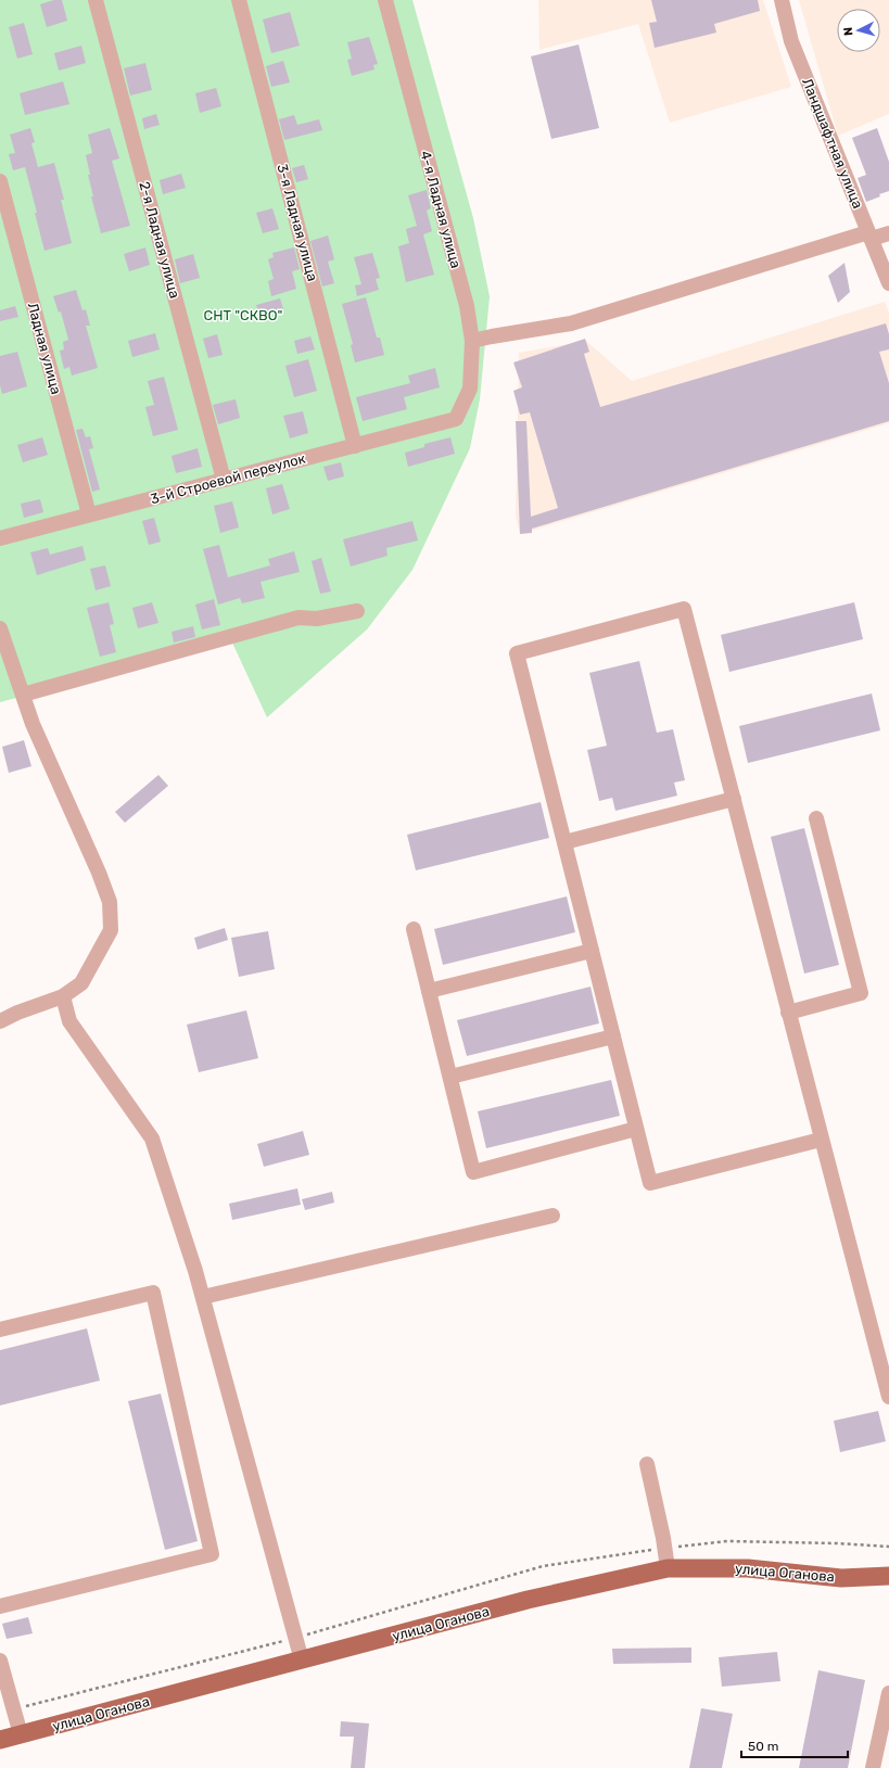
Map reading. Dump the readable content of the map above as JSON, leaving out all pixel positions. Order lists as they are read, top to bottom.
{
  "streets": {
    "main road": ["улица Оганова"],
    "street": [
      "Ландшафтная улица",
      "4-я Ладная улица",
      "3-я Ладная улица",
      "2-я Ладная улица",
      "Ладная улица",
      "3-й Строевой переулок"
    ]
  },
  "crossings": [
    ["4-я Ладная улица", "3-й Строевой переулок"],
    ["3-я Ладная улица", "3-й Строевой переулок"],
    ["2-я Ладная улица", "3-й Строевой переулок"],
    ["Ладная улица", "3-й Строевой переулок"]
  ],
  "parks": ["СНТ \"СКВО\""],
  "scale_bar": "50 m",
  "north": "left"
}
